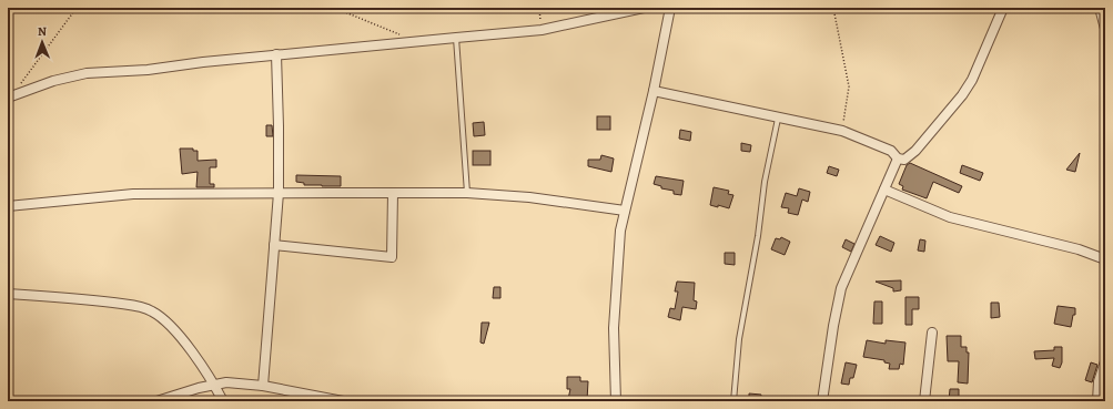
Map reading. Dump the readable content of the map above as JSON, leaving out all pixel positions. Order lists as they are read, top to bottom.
{
  "north": "top"
}
